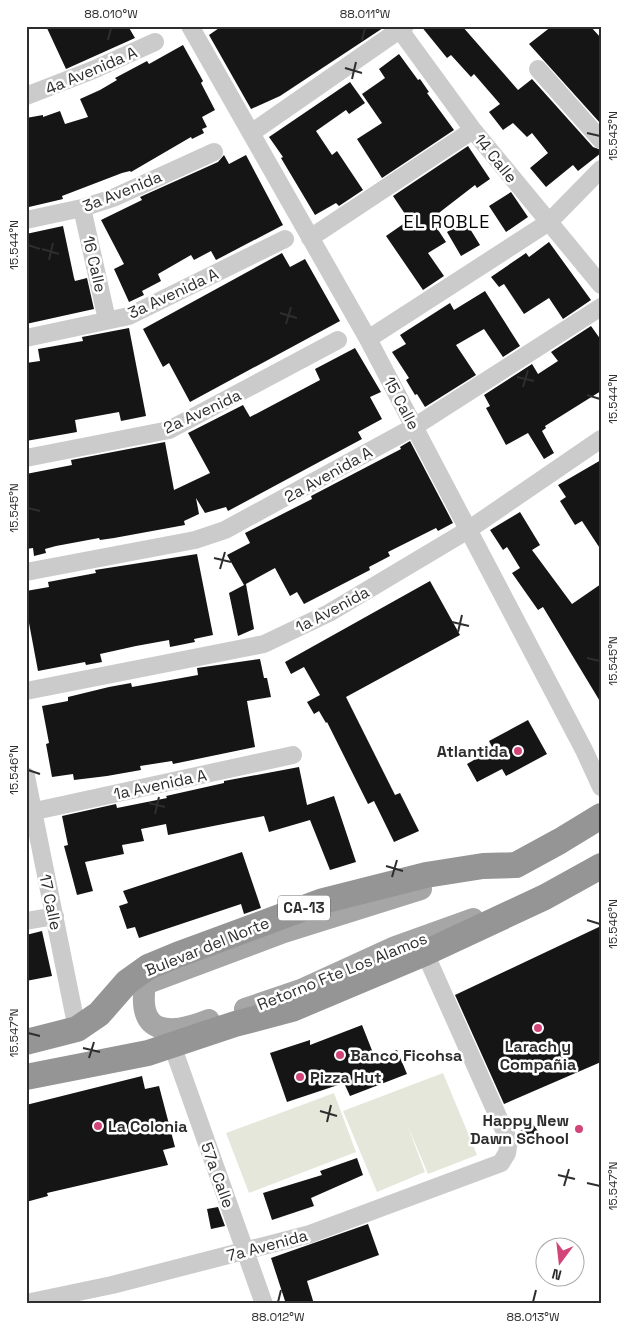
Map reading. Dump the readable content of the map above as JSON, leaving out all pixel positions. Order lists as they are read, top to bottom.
{
  "streets": {
    "highway": ["CA-13", "Bulevar del Norte"],
    "main road": ["Retorno Fte Los Alamos"],
    "street": [
      "4a Avenida A",
      "14 Calle",
      "3a Avenida",
      "16 Calle",
      "3a Avenida A",
      "15 Calle",
      "2a Avenida",
      "2a Avenida A",
      "1a Avenida",
      "1a Avenida A",
      "17 Calle",
      "57a Calle",
      "7a Avenida"
    ]
  },
  "crossings": [
    ["3a Avenida", "16 Calle"],
    ["16 Calle", "3a Avenida A"],
    ["15 Calle", "2a Avenida A"],
    ["15 Calle", "1a Avenida"],
    ["1a Avenida A", "17 Calle"],
    ["17 Calle", "Bulevar del Norte"],
    ["Bulevar del Norte", "Retorno Fte Los Alamos"],
    ["57a Calle", "7a Avenida"]
  ],
  "districts": ["EL ROBLE"],
  "places": [
    "Atlantida",
    "Larach y Compañia",
    "Banco Ficohsa",
    "Pizza Hut",
    "La Colonia",
    "Happy New Dawn School"
  ],
  "north": "bottom",
  "coordinates": [
    "88.010°W",
    "88.011°W",
    "15.543°N",
    "15.544°N",
    "15.545°N",
    "15.546°N",
    "15.547°N",
    "88.012°W",
    "88.013°W"
  ]
}
